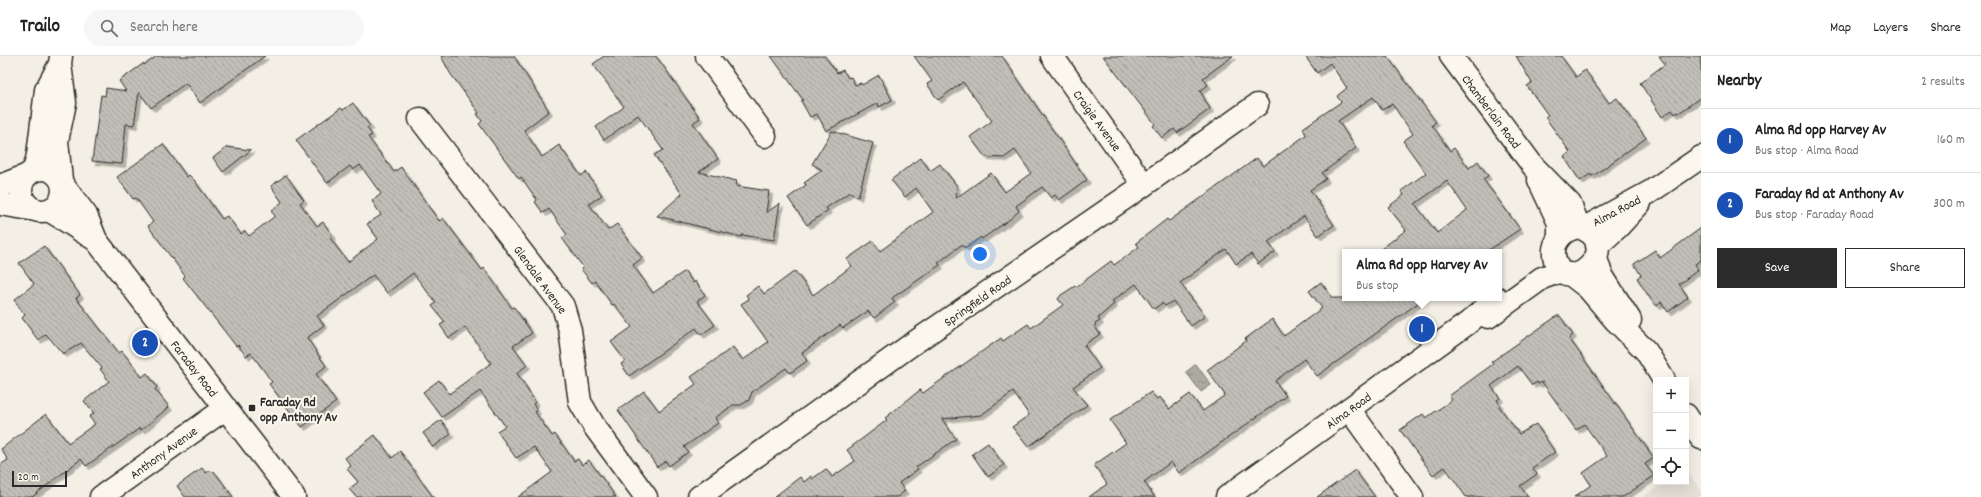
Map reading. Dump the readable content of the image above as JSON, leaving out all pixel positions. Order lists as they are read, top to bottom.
{
  "streets": {
    "street": [
      "Chamberlain Road",
      "Craigie Avenue",
      "Alma Road",
      "Glendale Avenue",
      "Springfield Road",
      "Faraday Road",
      "Anthony Avenue"
    ]
  },
  "crossings": [
    ["Chamberlain Road", "Alma Road"],
    ["Craigie Avenue", "Springfield Road"],
    ["Faraday Road", "Anthony Avenue"]
  ],
  "places": {
    "transit": ["Faraday Rd opp Anthony Av"]
  },
  "scale_bar": "20 m",
  "page": {
    "header": "Trailo",
    "search": "Search here",
    "nav": ["Map", "Layers", "Share"],
    "heading": ["Nearby", "2 results"],
    "list": [
      {
        "mark": "1",
        "name": "Alma Rd opp Harvey Av",
        "note": "Bus stop · Alma Road",
        "value": "160 m"
      },
      {
        "mark": "2",
        "name": "Faraday Rd at Anthony Av",
        "note": "Bus stop · Faraday Road",
        "value": "300 m"
      }
    ],
    "buttons": ["Save", "Share"],
    "popup": ["Alma Rd opp Harvey Av", "Bus stop"],
    "pins": ["1", "2"],
    "map_buttons": ["+", "−"],
    "scale": "20 m"
  }
}
